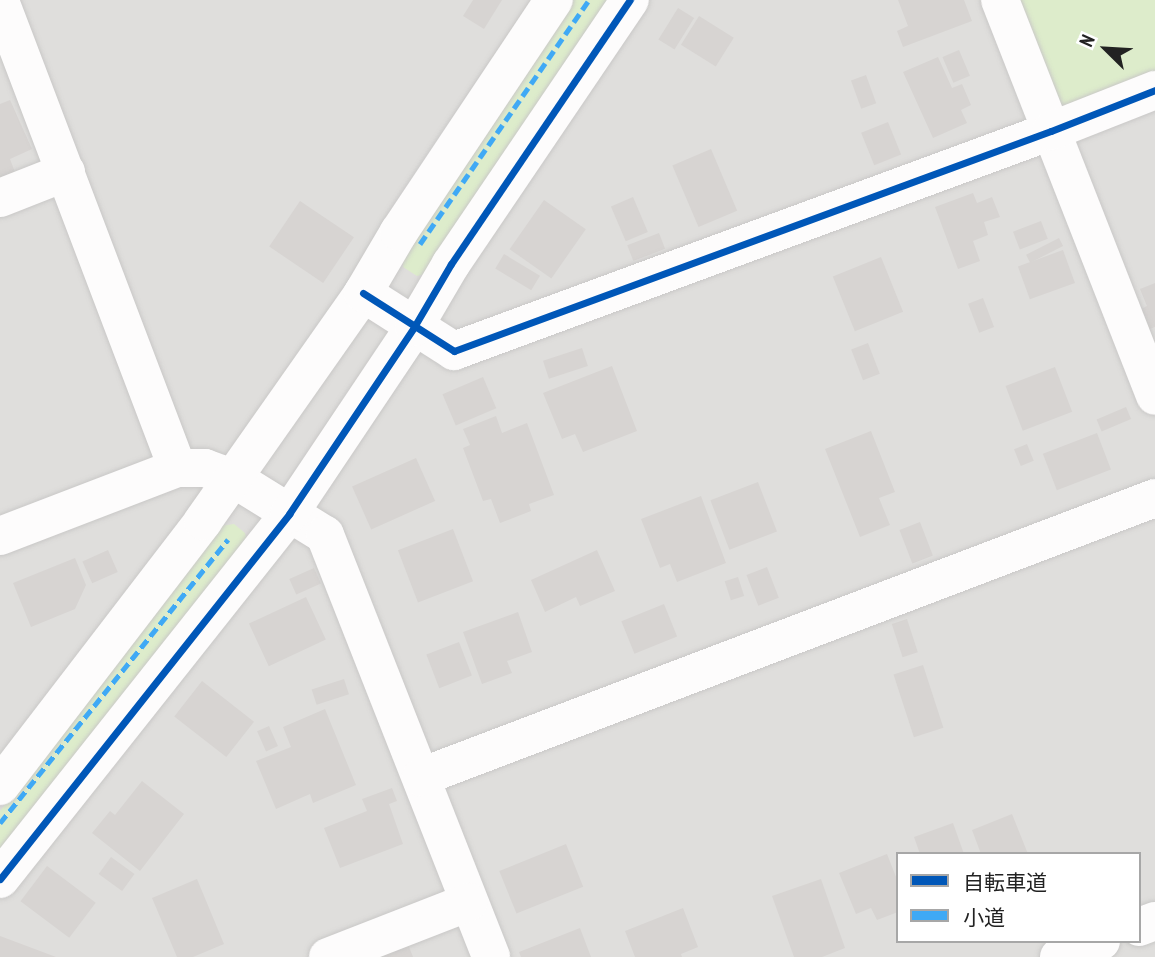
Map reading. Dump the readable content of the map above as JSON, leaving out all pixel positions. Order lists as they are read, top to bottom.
{
  "legend": ["自転車道", "小道"],
  "north": "top left"
}
